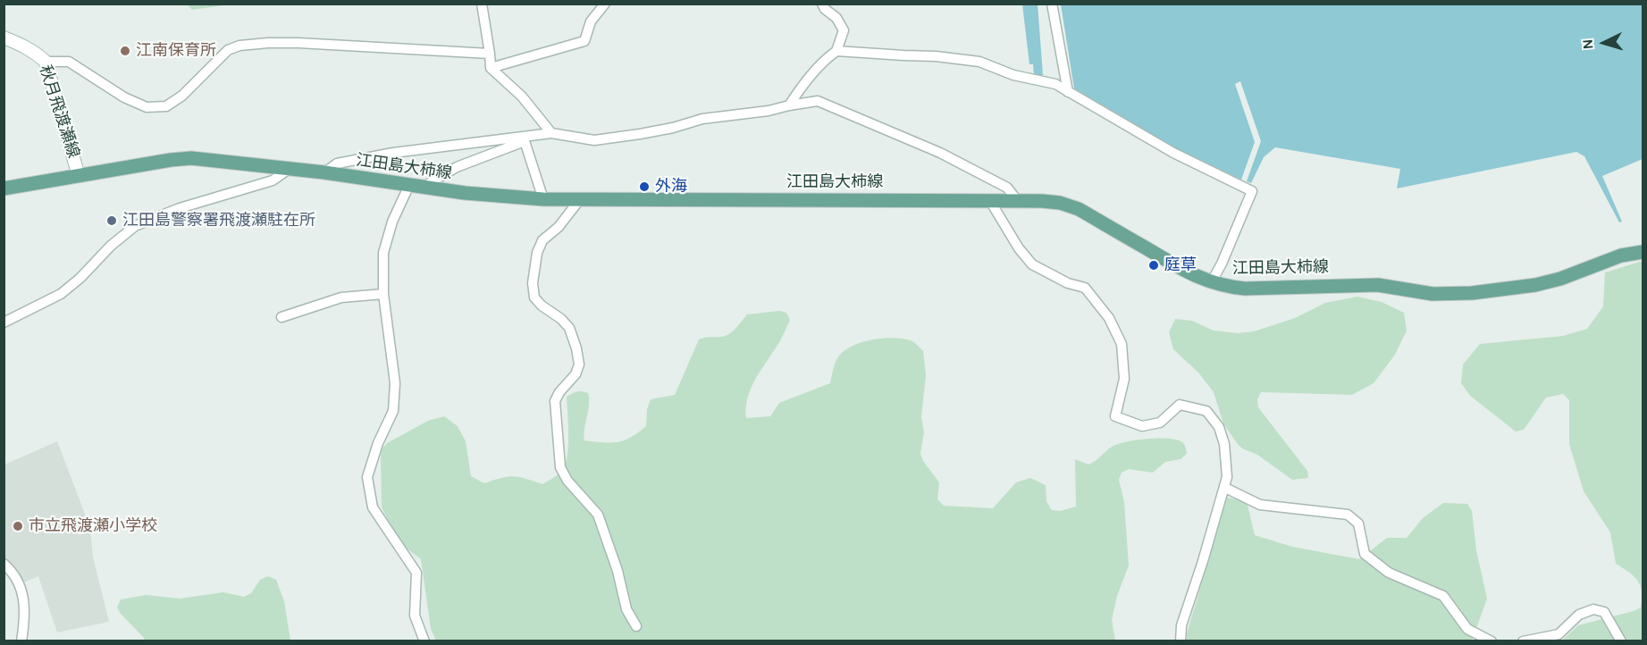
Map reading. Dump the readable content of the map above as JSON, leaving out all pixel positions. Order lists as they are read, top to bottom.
{
  "streets": {
    "main road": ["秋月飛渡瀬線", "江田島大柿線"]
  },
  "crossings": [
    ["秋月飛渡瀬線", "江田島大柿線"]
  ],
  "places": [
    "江南保育所",
    "外海",
    "江田島警察署飛渡瀬駐在所",
    "庭草",
    "市立飛渡瀬小学校"
  ],
  "north": "left"
}
